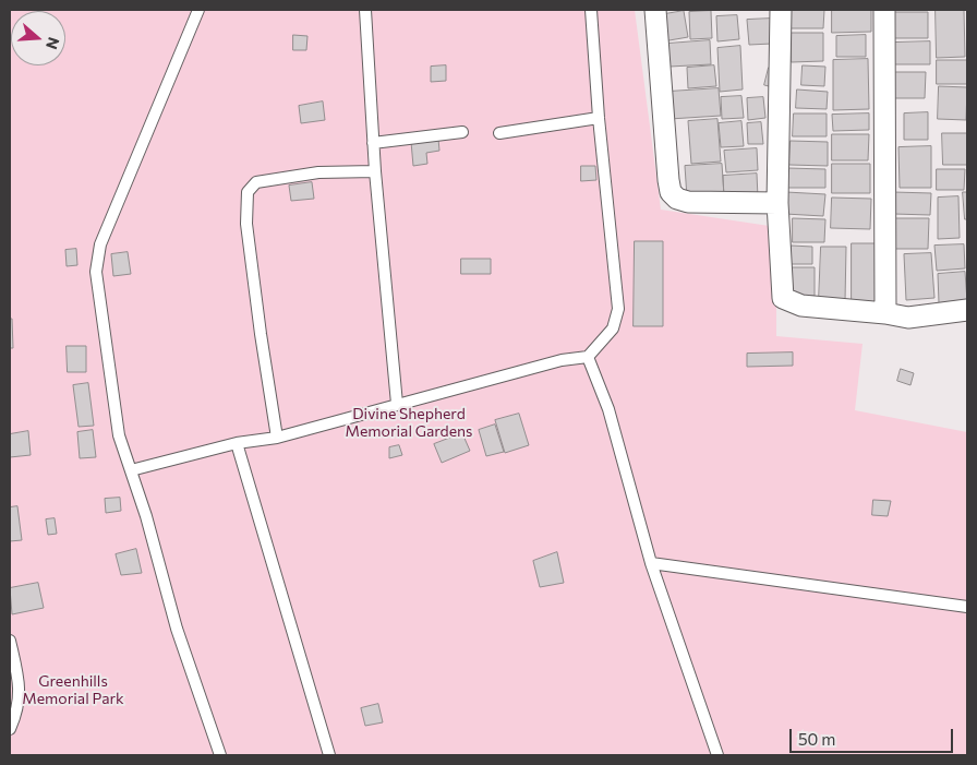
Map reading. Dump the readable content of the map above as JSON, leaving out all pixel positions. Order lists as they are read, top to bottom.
{
  "parks": ["Divine Shepherd Memorial Gardens", "Greenhills Memorial Park"],
  "scale_bar": "50 m",
  "north": "right"
}
